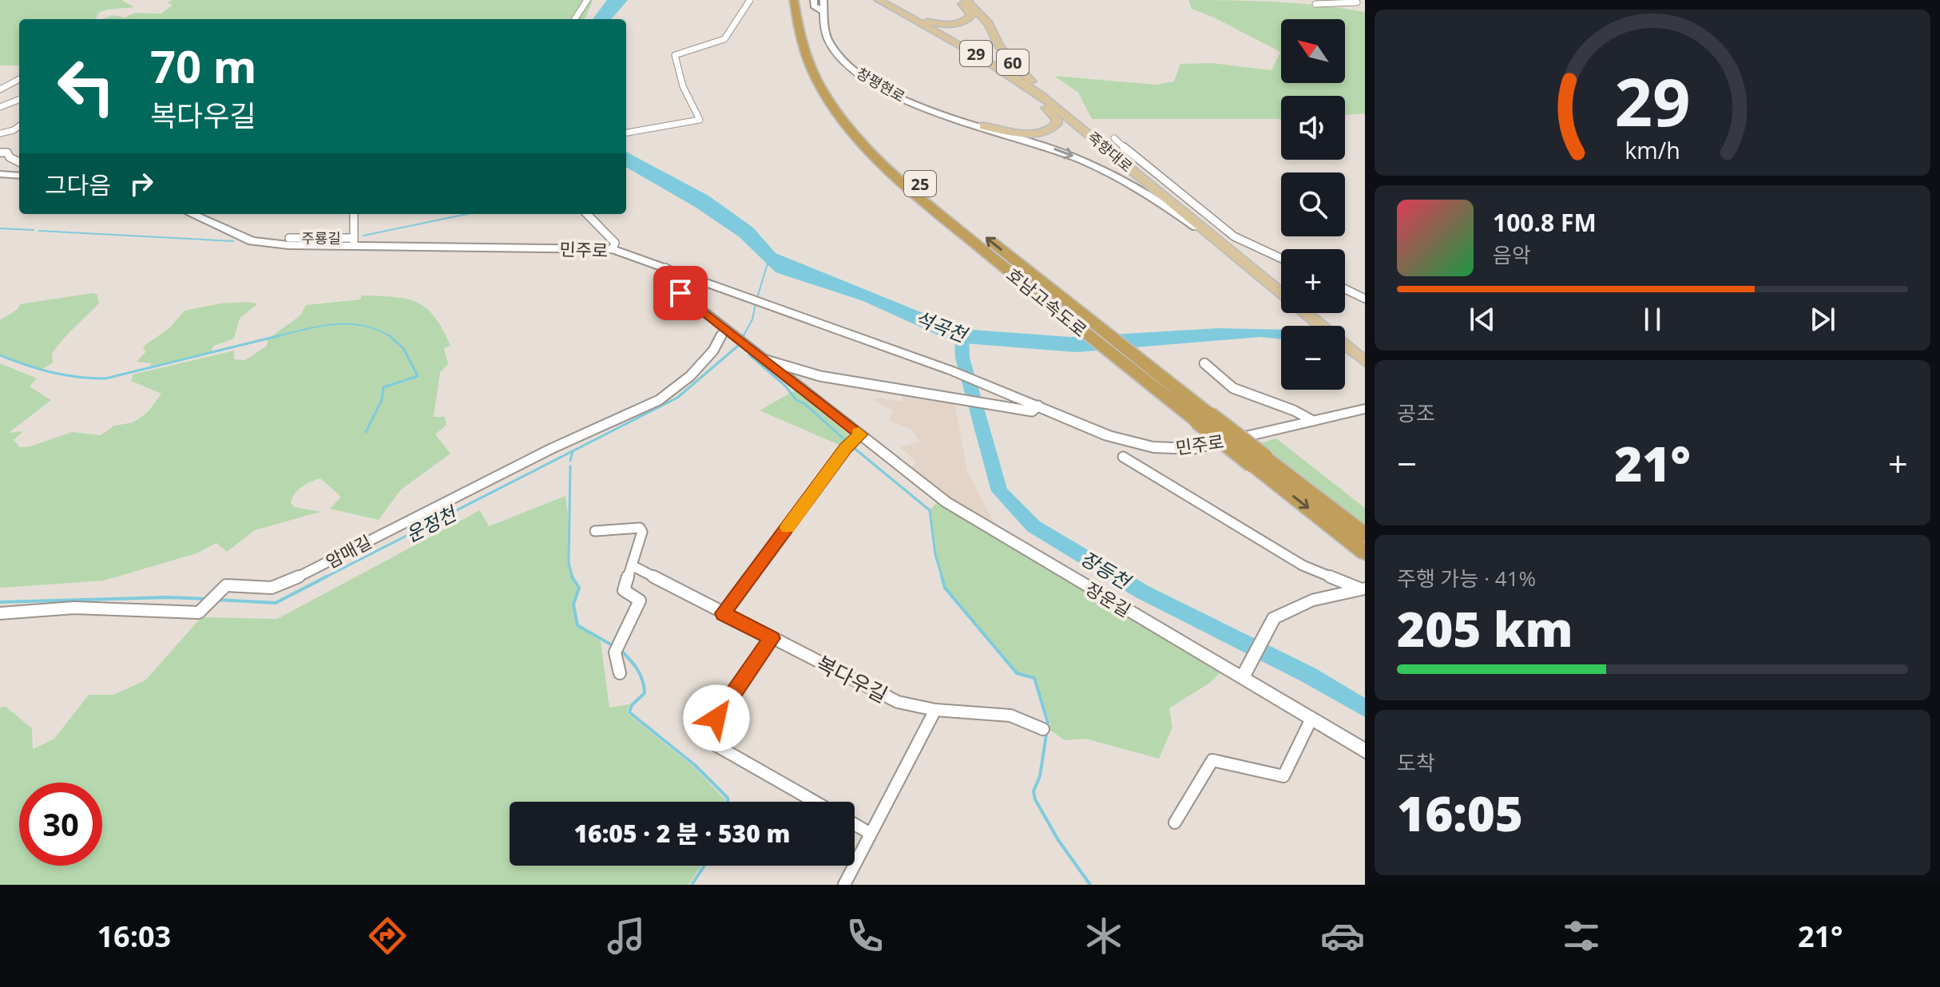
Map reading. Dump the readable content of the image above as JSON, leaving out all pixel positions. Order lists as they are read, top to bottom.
{
  "streets": {
    "highway": ["25", "호남고속도로"],
    "main road": [
      "29",
      "60",
      "창평현로",
      "죽향대로",
      "민주로"
    ],
    "street": [
      "주룡길",
      "암매길",
      "장운길",
      "복다우길"
    ]
  },
  "crossings": [
    ["60", "죽향대로"],
    ["창평현로", "죽향대로"],
    ["주룡길", "민주로"],
    ["민주로", "장운길"],
    ["암매길", "장운길"]
  ],
  "water": ["석곡천", "운정천", "장등천"],
  "north": "top left",
  "page": {
    "map_buttons": ["+", "−"],
    "turn": ["70 m", "복다우길"],
    "then": "그다음",
    "song": ["100.8 FM", "음악"],
    "tile": [
      "공조",
      ["주행 가능 · 41%", "205 km"],
      ["도착", "16:05"]
    ],
    "heat": ["−", "21°", "+"],
    "limit": "30",
    "trip": "16:05 · 2 분 · 530 m",
    "tabs": ["16:03", "21°"],
    "gauge": ["29", "km/h"]
  }
}
